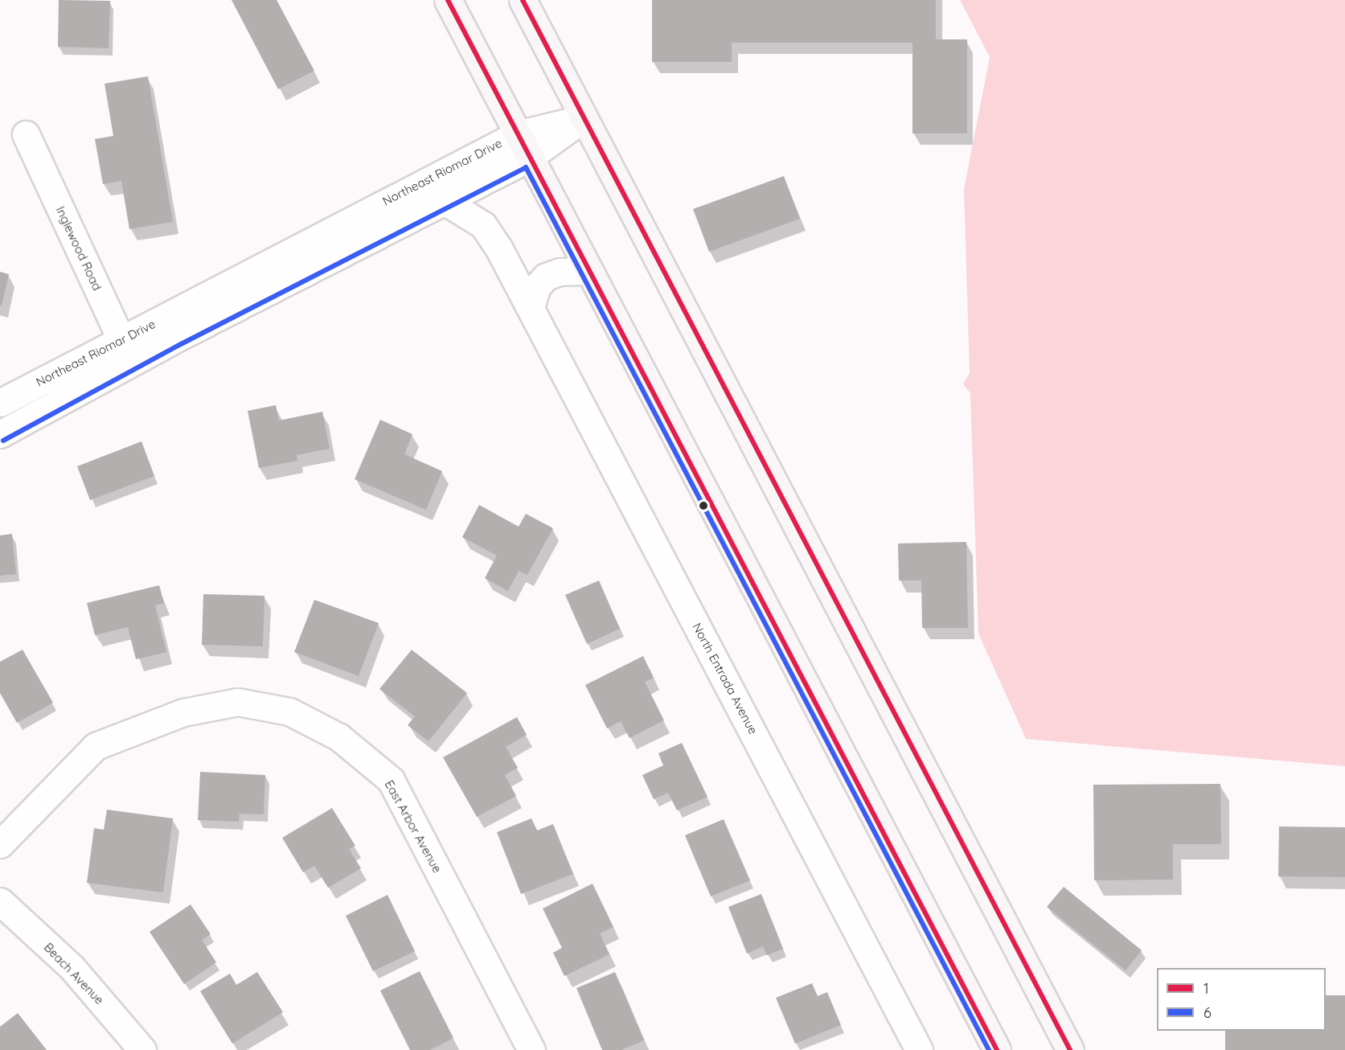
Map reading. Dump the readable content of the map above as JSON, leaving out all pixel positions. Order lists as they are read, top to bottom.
{
  "streets": {
    "street": [
      "Northeast Riomar Drive",
      "Inglewood Road",
      "North Entrada Avenue",
      "East Arbor Avenue",
      "Beach Avenue"
    ]
  },
  "crossings": [
    ["Northeast Riomar Drive", "Inglewood Road"],
    ["Northeast Riomar Drive", "North Entrada Avenue"]
  ],
  "lines": ["transit line 1", "transit line 6"],
  "legend": ["1", "6"]
}
